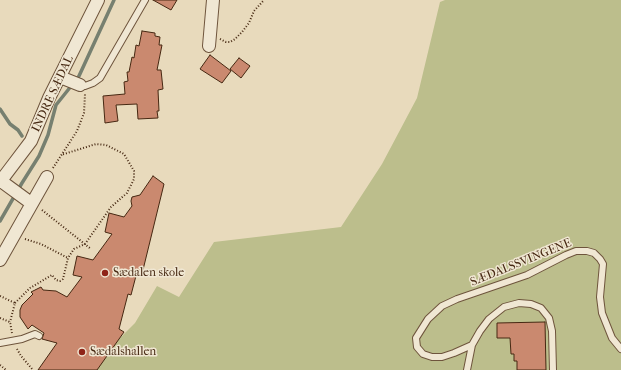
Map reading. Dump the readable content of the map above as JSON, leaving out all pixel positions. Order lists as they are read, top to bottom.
{
  "streets": {
    "street": ["INDRE SÆDAL"],
    "lane": ["SÆDALSSVINGENE"]
  },
  "places": ["Sædalen skole", "Sædalshallen"]
}
